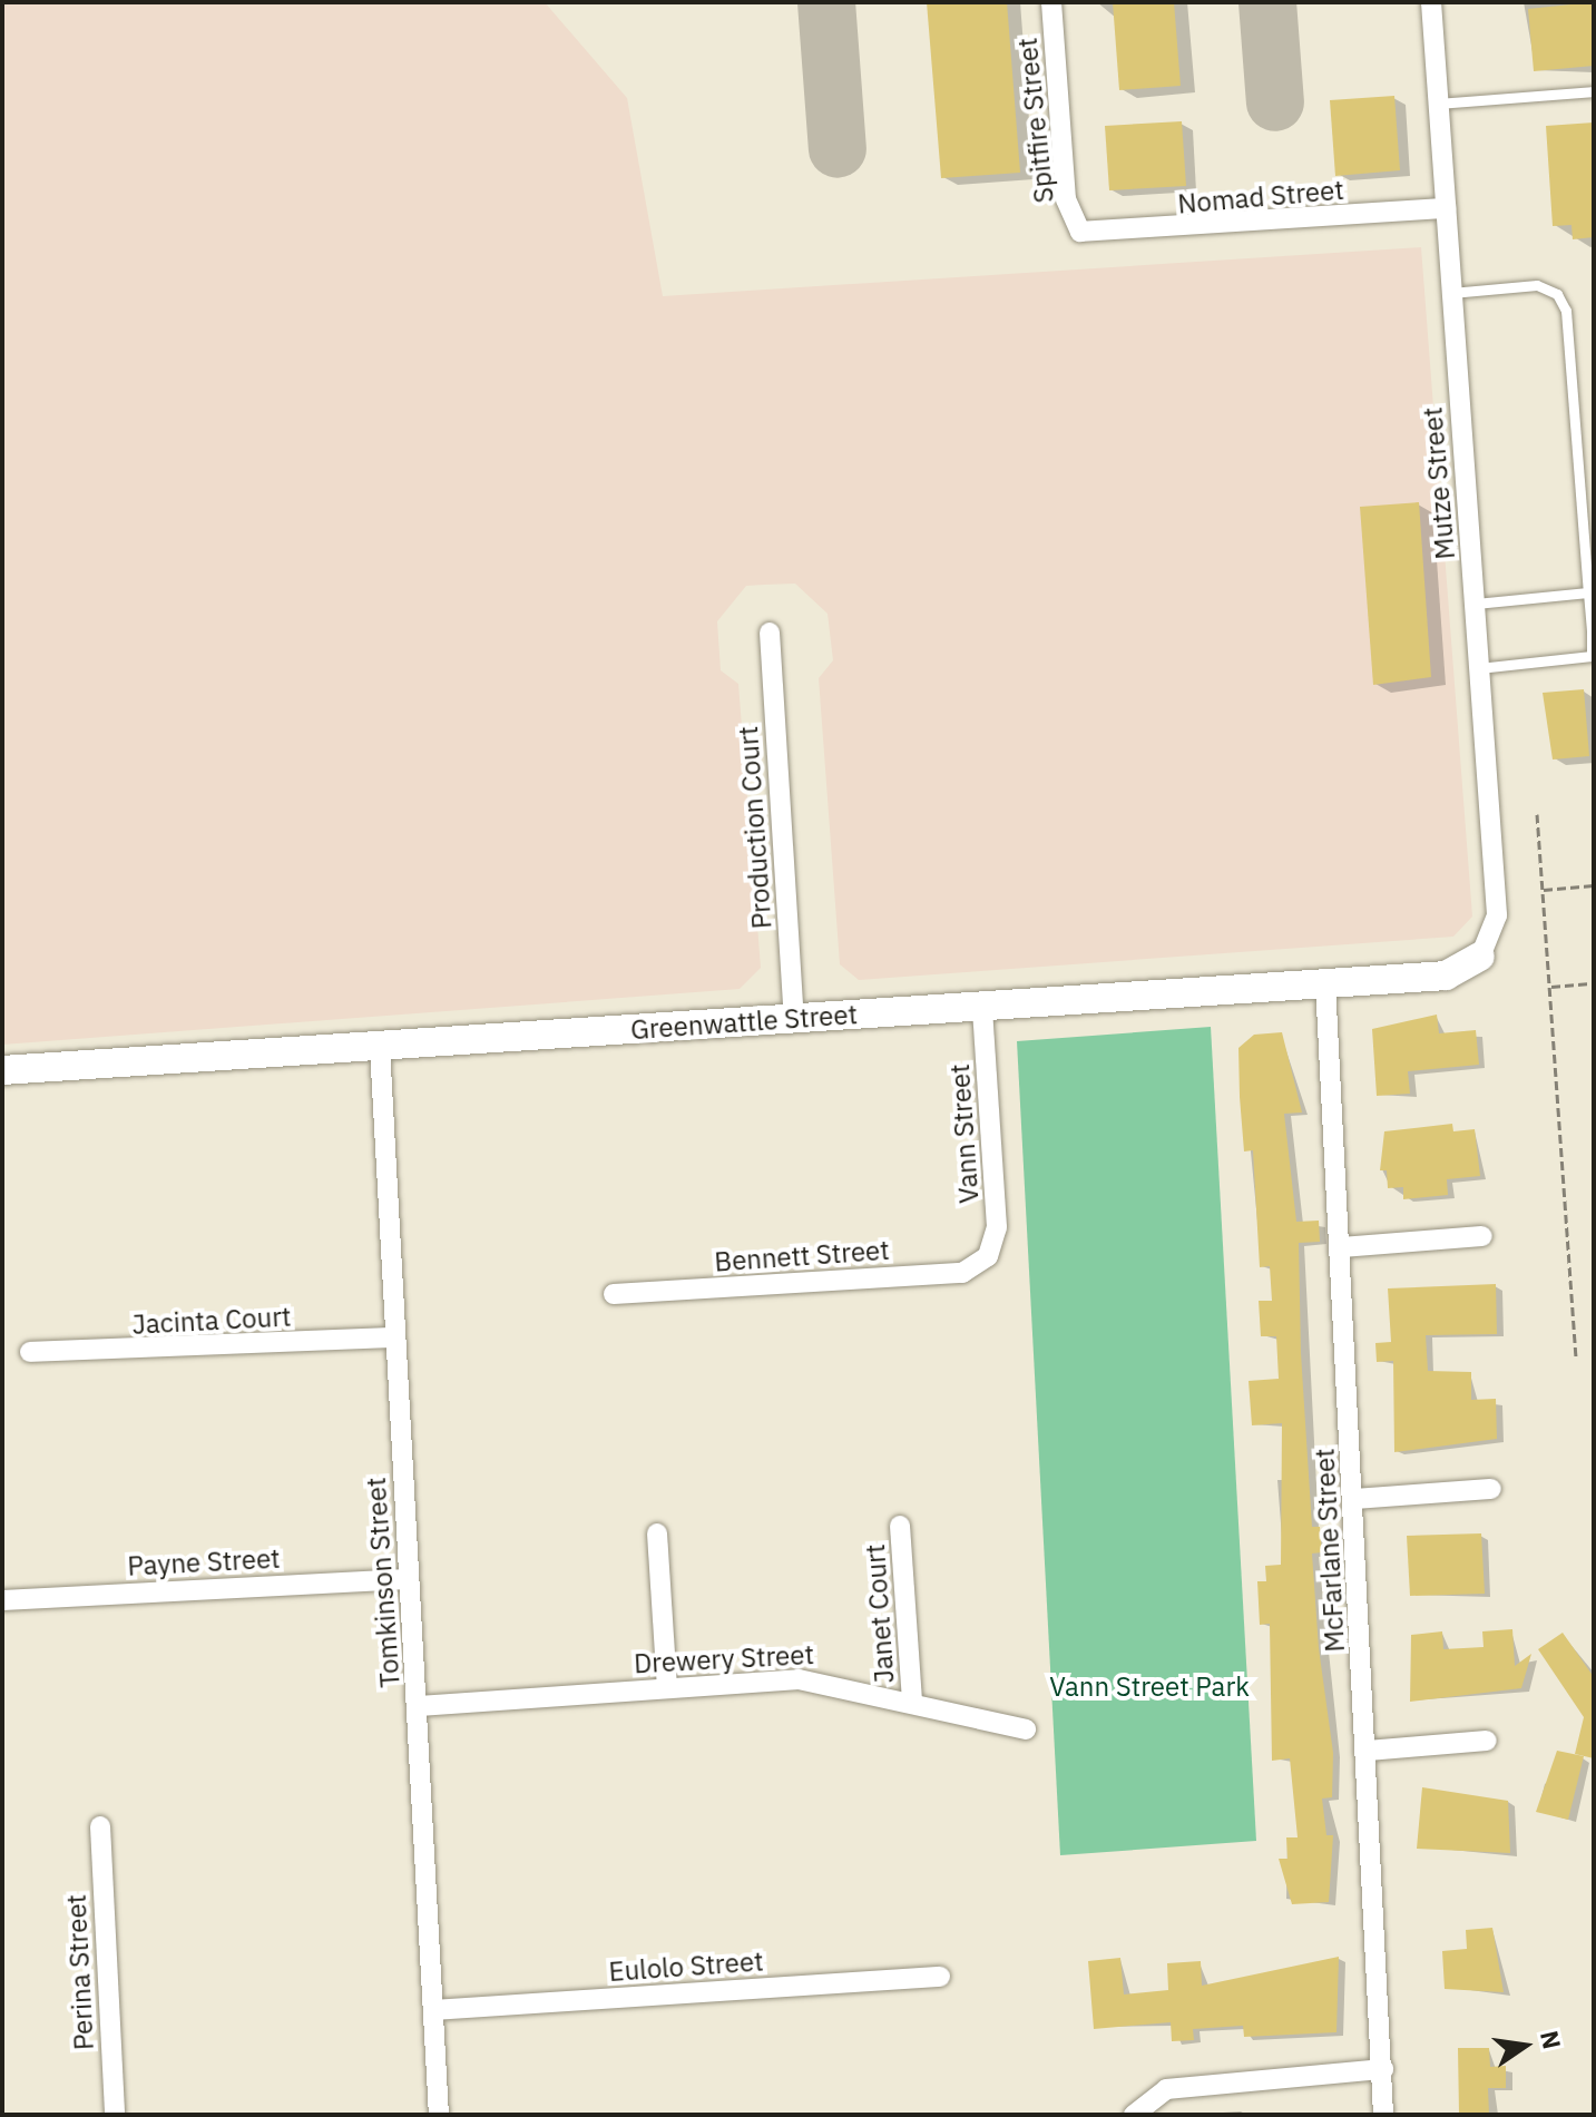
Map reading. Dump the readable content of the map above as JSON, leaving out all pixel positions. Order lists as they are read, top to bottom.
{
  "streets": {
    "street": [
      "Spitfire Street",
      "Nomad Street",
      "Mutze Street",
      "Production Court",
      "Greenwattle Street",
      "Vann Street",
      "Bennett Street",
      "Jacinta Court",
      "McFarlane Street",
      "Payne Street",
      "Tomkinson Street",
      "Janet Court",
      "Drewery Street",
      "Eulolo Street",
      "Perina Street"
    ]
  },
  "crossings": [
    ["Spitfire Street", "Nomad Street"],
    ["Nomad Street", "Mutze Street"],
    ["Mutze Street", "Greenwattle Street"],
    ["Production Court", "Greenwattle Street"],
    ["Greenwattle Street", "Vann Street"],
    ["Greenwattle Street", "McFarlane Street"],
    ["Greenwattle Street", "Tomkinson Street"],
    ["Vann Street", "Bennett Street"],
    ["Jacinta Court", "Tomkinson Street"],
    ["Payne Street", "Tomkinson Street"],
    ["Tomkinson Street", "Drewery Street"],
    ["Tomkinson Street", "Eulolo Street"],
    ["Janet Court", "Drewery Street"]
  ],
  "parks": ["Vann Street Park"],
  "north": "right"
}
